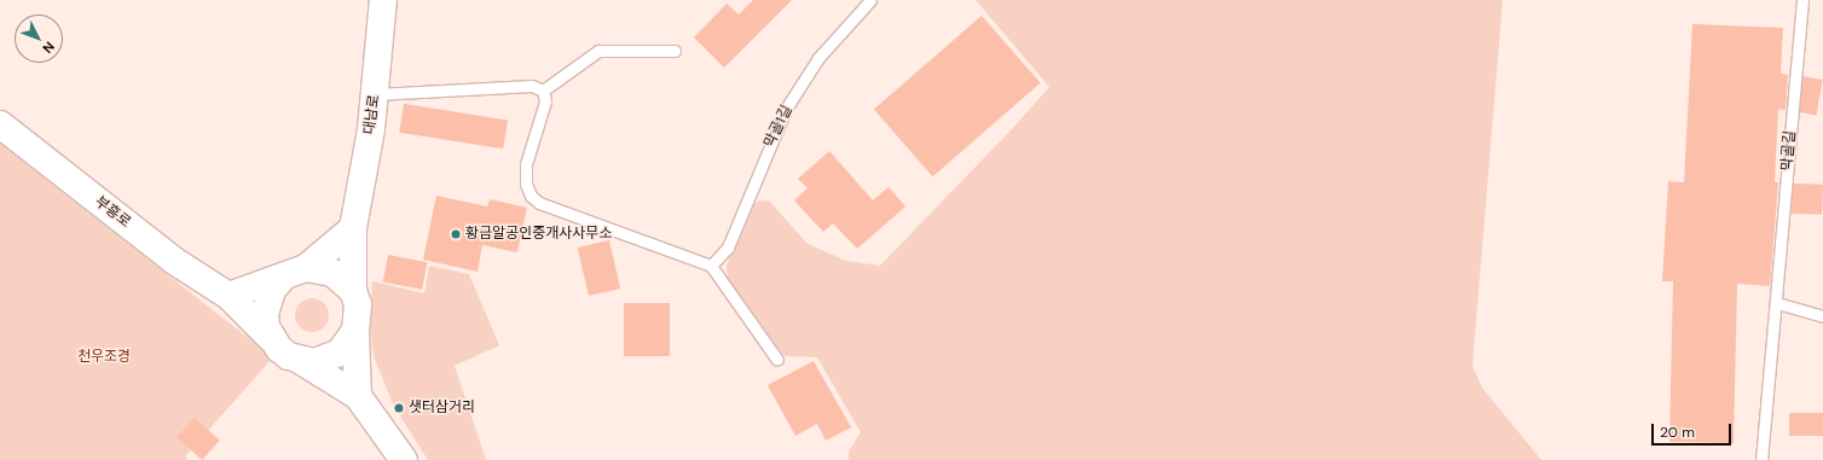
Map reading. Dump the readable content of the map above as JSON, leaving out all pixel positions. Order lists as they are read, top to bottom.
{
  "streets": {
    "street": ["대남로", "부흥로"],
    "lane": ["막골1길", "막골길"]
  },
  "crossings": [
    ["대남로", "부흥로"]
  ],
  "parks": ["천우조경"],
  "places": ["황금알공인중개사사무소", "샛터삼거리"],
  "scale_bar": "20 m",
  "north": "bottom right"
}
